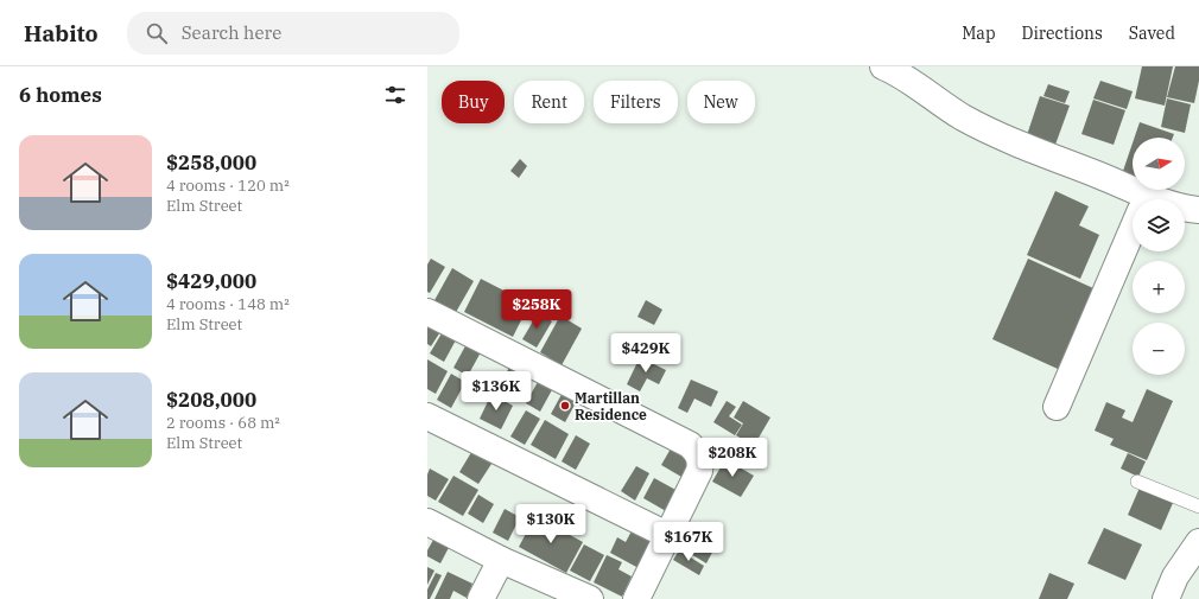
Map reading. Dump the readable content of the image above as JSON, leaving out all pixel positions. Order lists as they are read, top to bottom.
{
  "places": ["Martillan Residence"],
  "north": "right",
  "page": {
    "header": "Habito",
    "search": "Search here",
    "nav": ["Map", "Directions", "Saved"],
    "heading": "6 homes",
    "chip": [
      "Buy",
      "Rent",
      "Filters",
      "New"
    ],
    "list": [
      {
        "name": "$258,000",
        "note": "4 rooms · 120 m² · Elm Street"
      },
      {
        "name": "$429,000",
        "note": "4 rooms · 148 m² · Elm Street"
      },
      {
        "name": "$208,000",
        "note": "2 rooms · 68 m² · Elm Street"
      }
    ],
    "map_buttons": ["+", "−"],
    "price": [
      "$258K",
      "$429K",
      "$136K",
      "$208K",
      "$130K",
      "$167K"
    ]
  }
}
